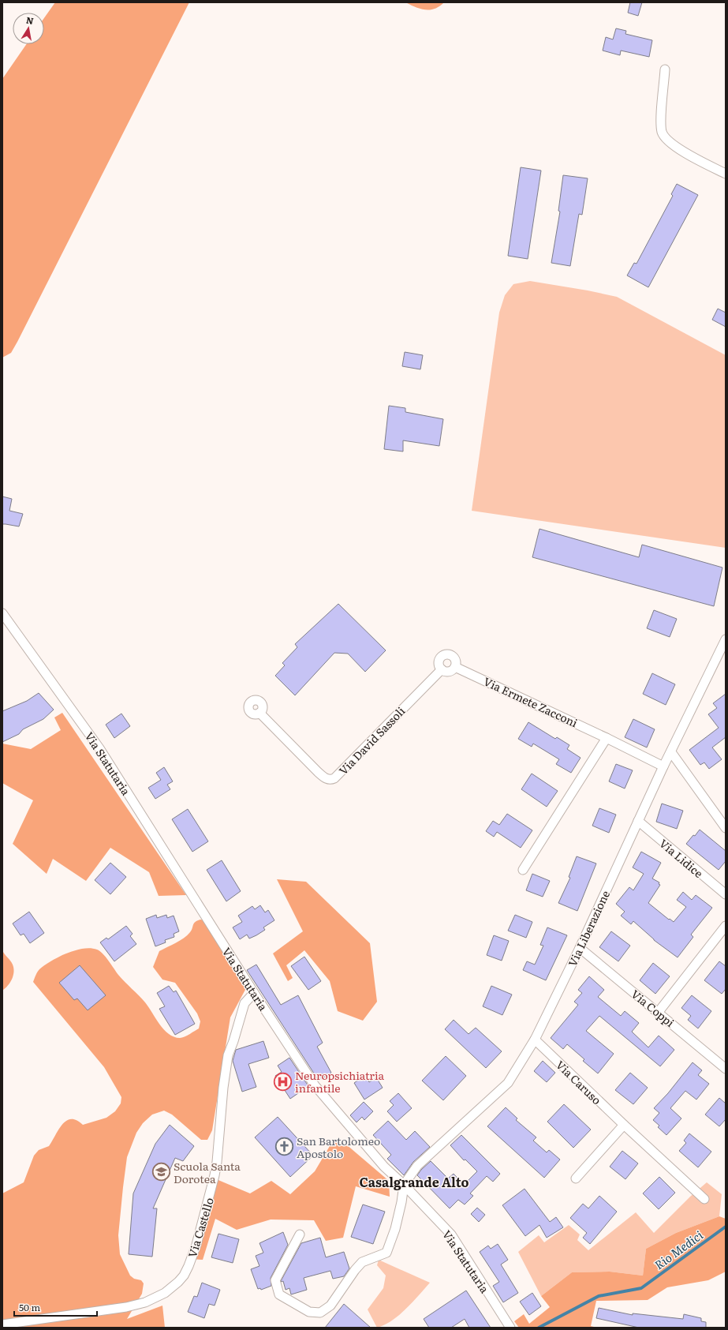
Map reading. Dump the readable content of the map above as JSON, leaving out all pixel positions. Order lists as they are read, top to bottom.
{
  "streets": {
    "street": [
      "Via Ermete Zacconi",
      "Via David Sassoli",
      "Via Statutaria",
      "Via Lidice",
      "Via Liberazione",
      "Via Coppi",
      "Via Caruso",
      "Via Castello"
    ]
  },
  "crossings": [
    ["Via Ermete Zacconi", "Via David Sassoli"],
    ["Via Ermete Zacconi", "Via Liberazione"],
    ["Via Statutaria", "Via Liberazione"],
    ["Via Statutaria", "Via Castello"],
    ["Via Lidice", "Via Liberazione"],
    ["Via Liberazione", "Via Coppi"],
    ["Via Liberazione", "Via Caruso"]
  ],
  "districts": ["Casalgrande Alto"],
  "water": ["Rio Medici"],
  "places": {
    "hospital": ["Neuropsichiatria infantile"],
    "church": ["San Bartolomeo Apostolo"],
    "school or university": ["Scuola Santa Dorotea"]
  },
  "scale_bar": "50 m",
  "north": "top"
}
